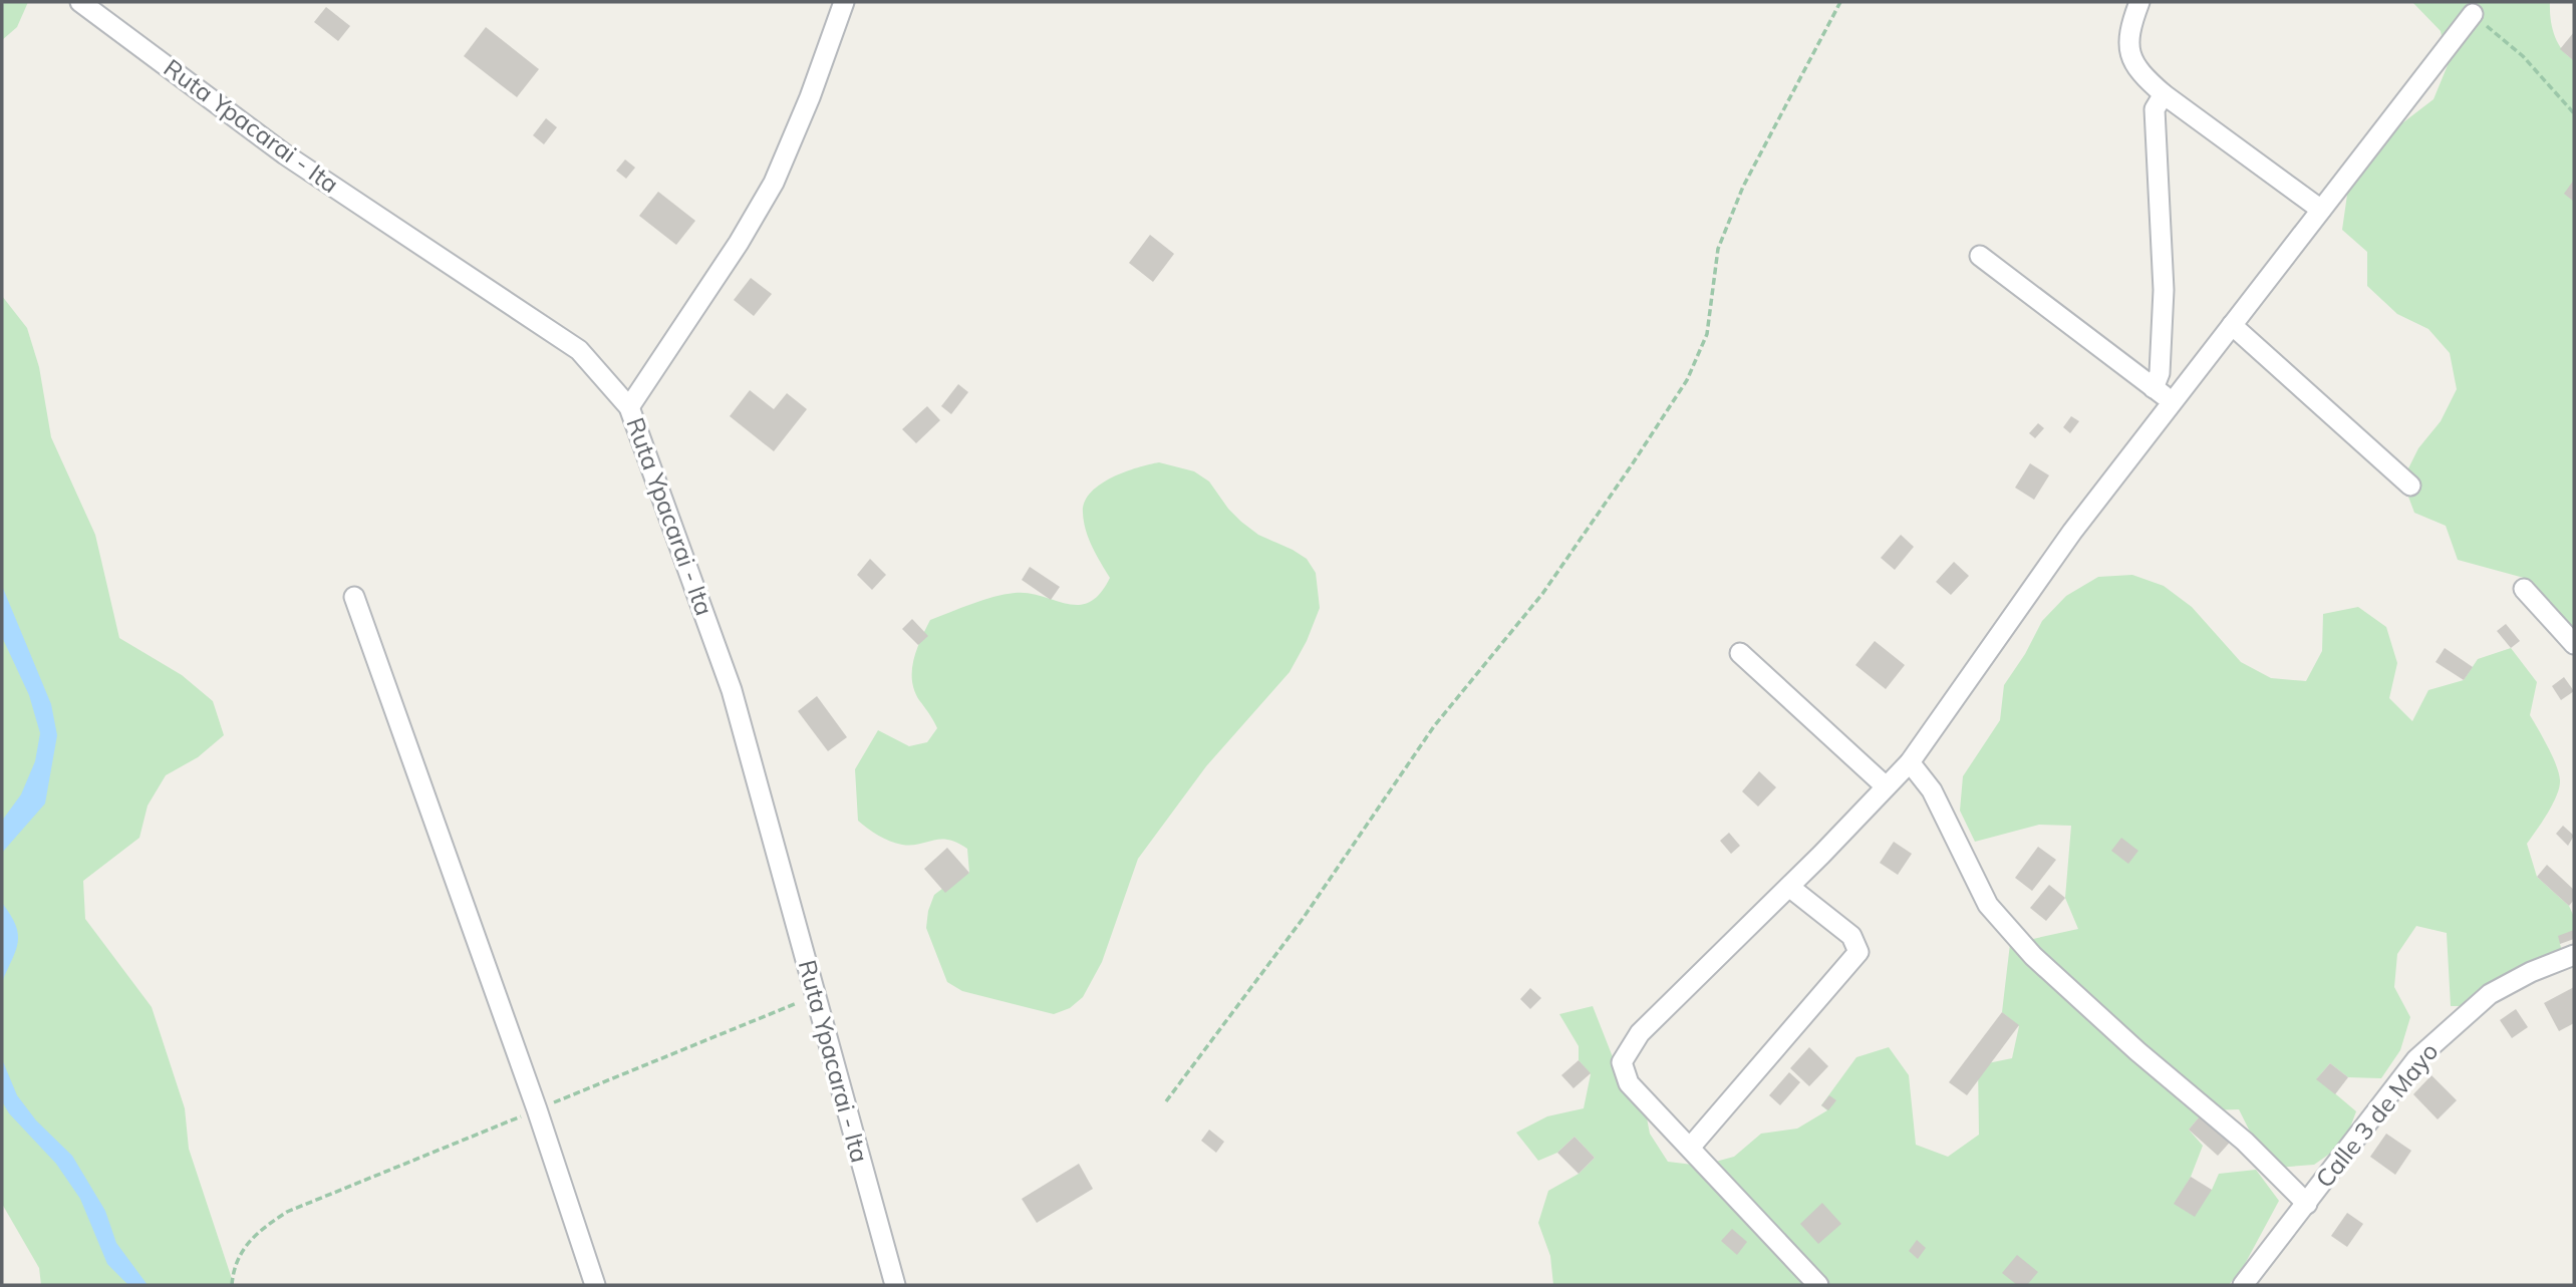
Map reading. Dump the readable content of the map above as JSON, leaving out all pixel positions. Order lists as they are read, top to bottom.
{
  "streets": {
    "street": ["Ruta Ypacarai - Ita", "Calle 3 de Mayo"]
  }
}
